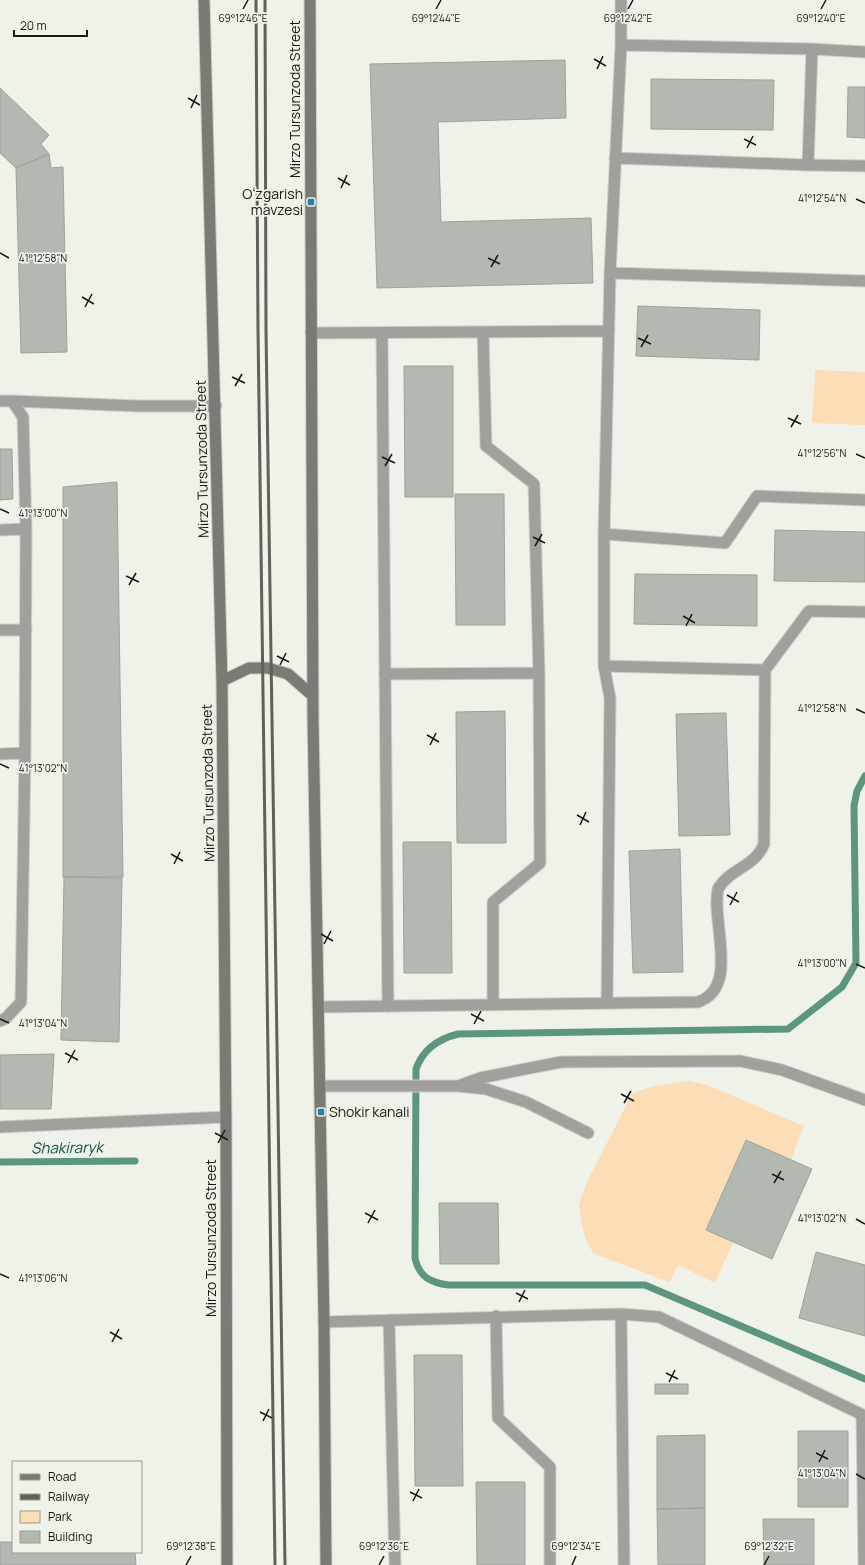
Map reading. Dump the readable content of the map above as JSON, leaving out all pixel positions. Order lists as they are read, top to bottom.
{
  "streets": {
    "main road": ["Mirzo Tursunzoda Street"]
  },
  "water": ["Shakiraryk"],
  "places": {
    "transit": ["Oʻzgarish mavzesi", "Shokir kanali"]
  },
  "legend": [
    "Road",
    "Railway",
    "Park",
    "Building"
  ],
  "scale_bar": "20 m",
  "coordinates": [
    "69°12'46\"E",
    "69°12'44\"E",
    "69°12'42\"E",
    "69°12'40\"E",
    "41°12'54\"N",
    "41°12'58\"N",
    "41°12'56\"N",
    "41°13'00\"N",
    "41°13'02\"N",
    "41°13'04\"N",
    "41°13'06\"N",
    "69°12'38\"E",
    "69°12'36\"E",
    "69°12'34\"E",
    "69°12'32\"E"
  ]
}
